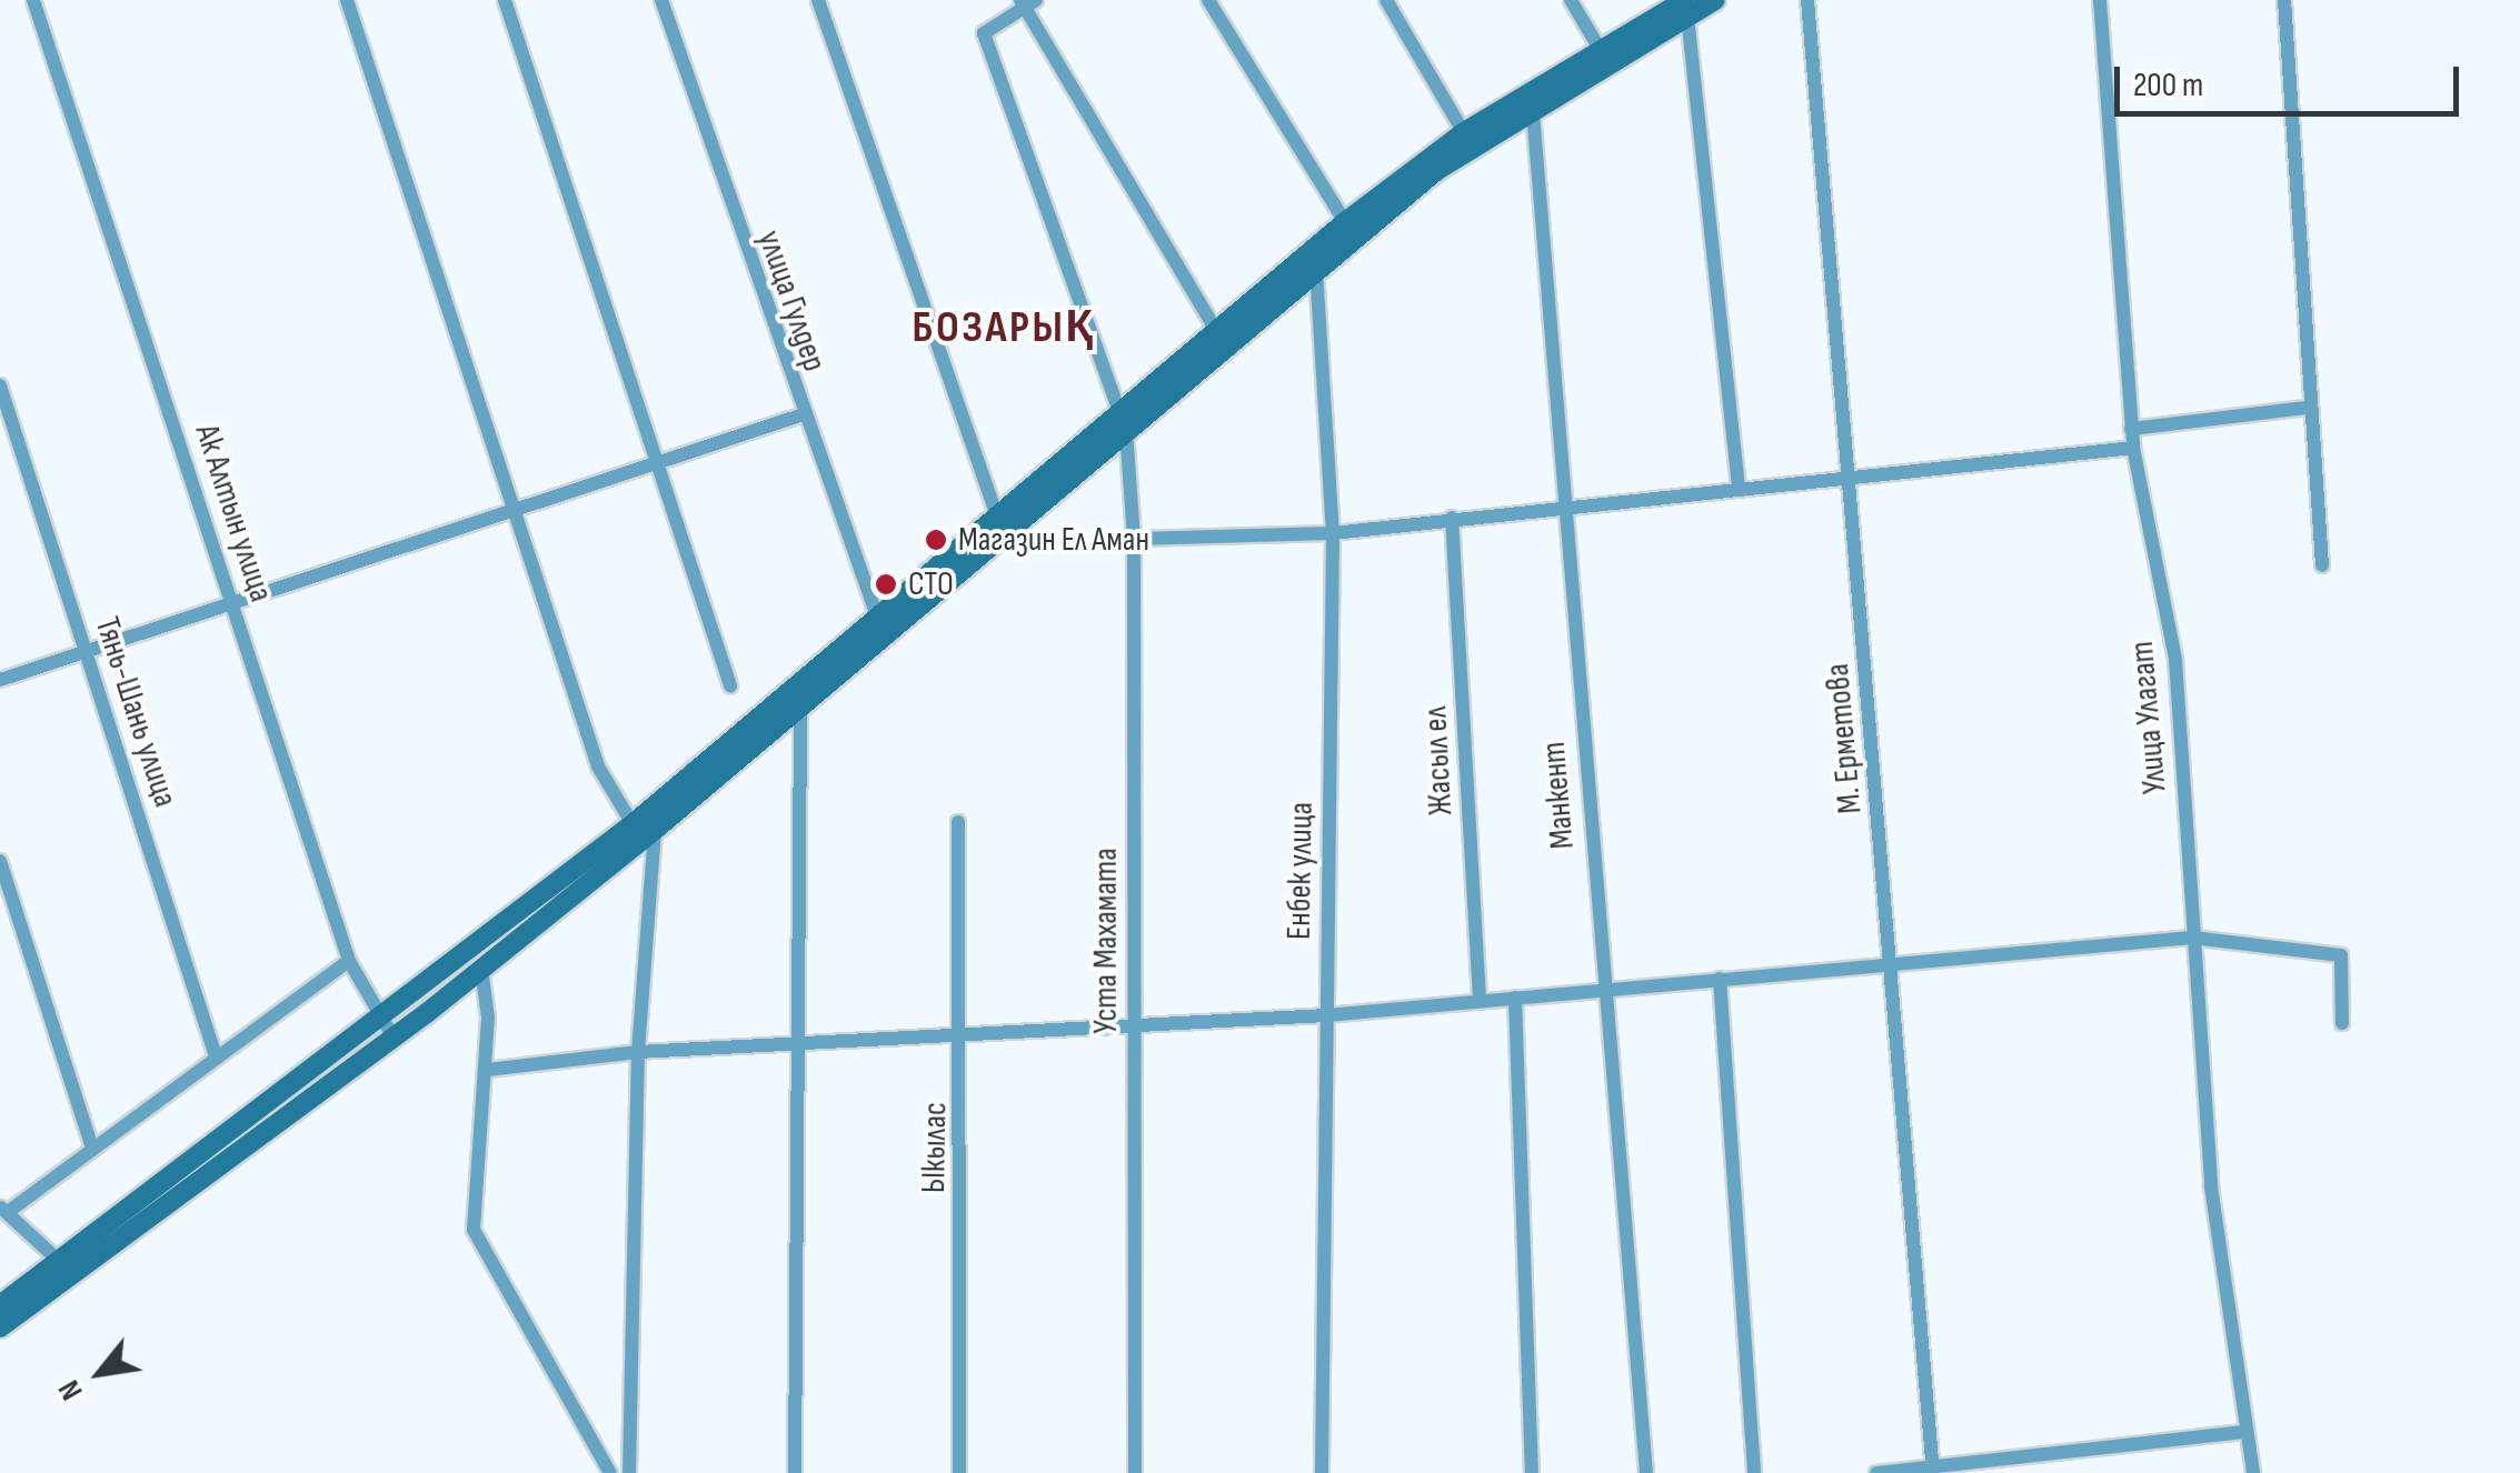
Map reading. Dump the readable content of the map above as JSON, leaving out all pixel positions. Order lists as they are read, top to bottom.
{
  "streets": {
    "street": [
      "улица Гулдер",
      "Ак Алтын улица",
      "Тянь-Шань улица",
      "Улица Улагат",
      "М. Ерметова",
      "Жасыл ел",
      "Манкент",
      "Енбек улица",
      "Уста Махамата",
      "Ыкылас"
    ]
  },
  "districts": ["БОЗАРЫҚ"],
  "places": ["Магазин Ел Аман", "СТО"],
  "scale_bar": "200 m",
  "north": "bottom left"
}
